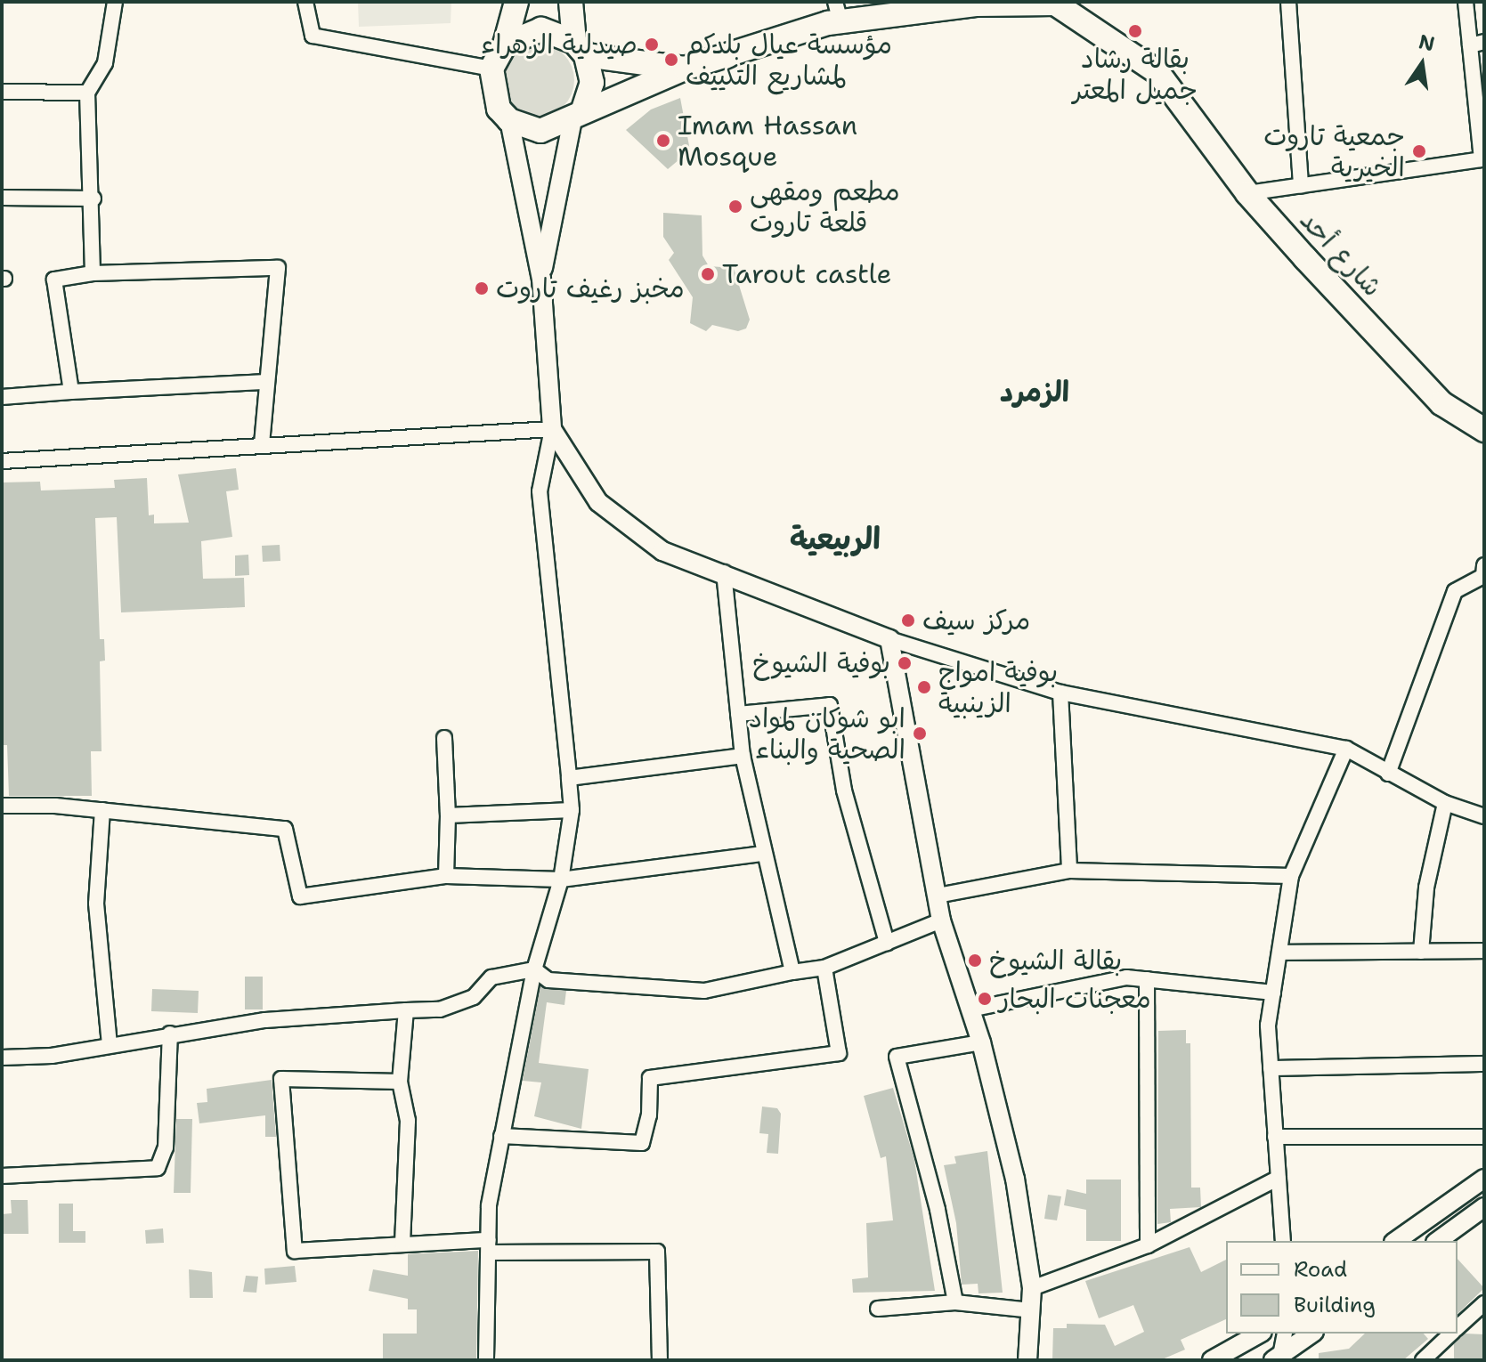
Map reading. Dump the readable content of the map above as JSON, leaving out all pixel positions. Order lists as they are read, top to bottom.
{
  "streets": {
    "main road": ["شارع أحد"]
  },
  "districts": ["الزمرد", "الربيعية"],
  "places": [
    "بقالة رشاد جميل المعتر",
    "صيدلية الزهراء",
    "مؤسسة عيال بلدكم لمشاريع التكييف",
    "Imam Hassan Mosque",
    "جمعية تاروت الخيرية",
    "مطعم ومقهى قلعة تاروت",
    "Tarout castle",
    "مخبز رغيف تاروت",
    "مركز سيف",
    "بوفية الشيوخ",
    "بوفية امواج الزينبية",
    "ابو شوكان لمواد الصحية والبناء",
    "بقالة الشيوخ",
    "معجنات البحار"
  ],
  "legend": ["Road", "Building"],
  "north": "top"
}
